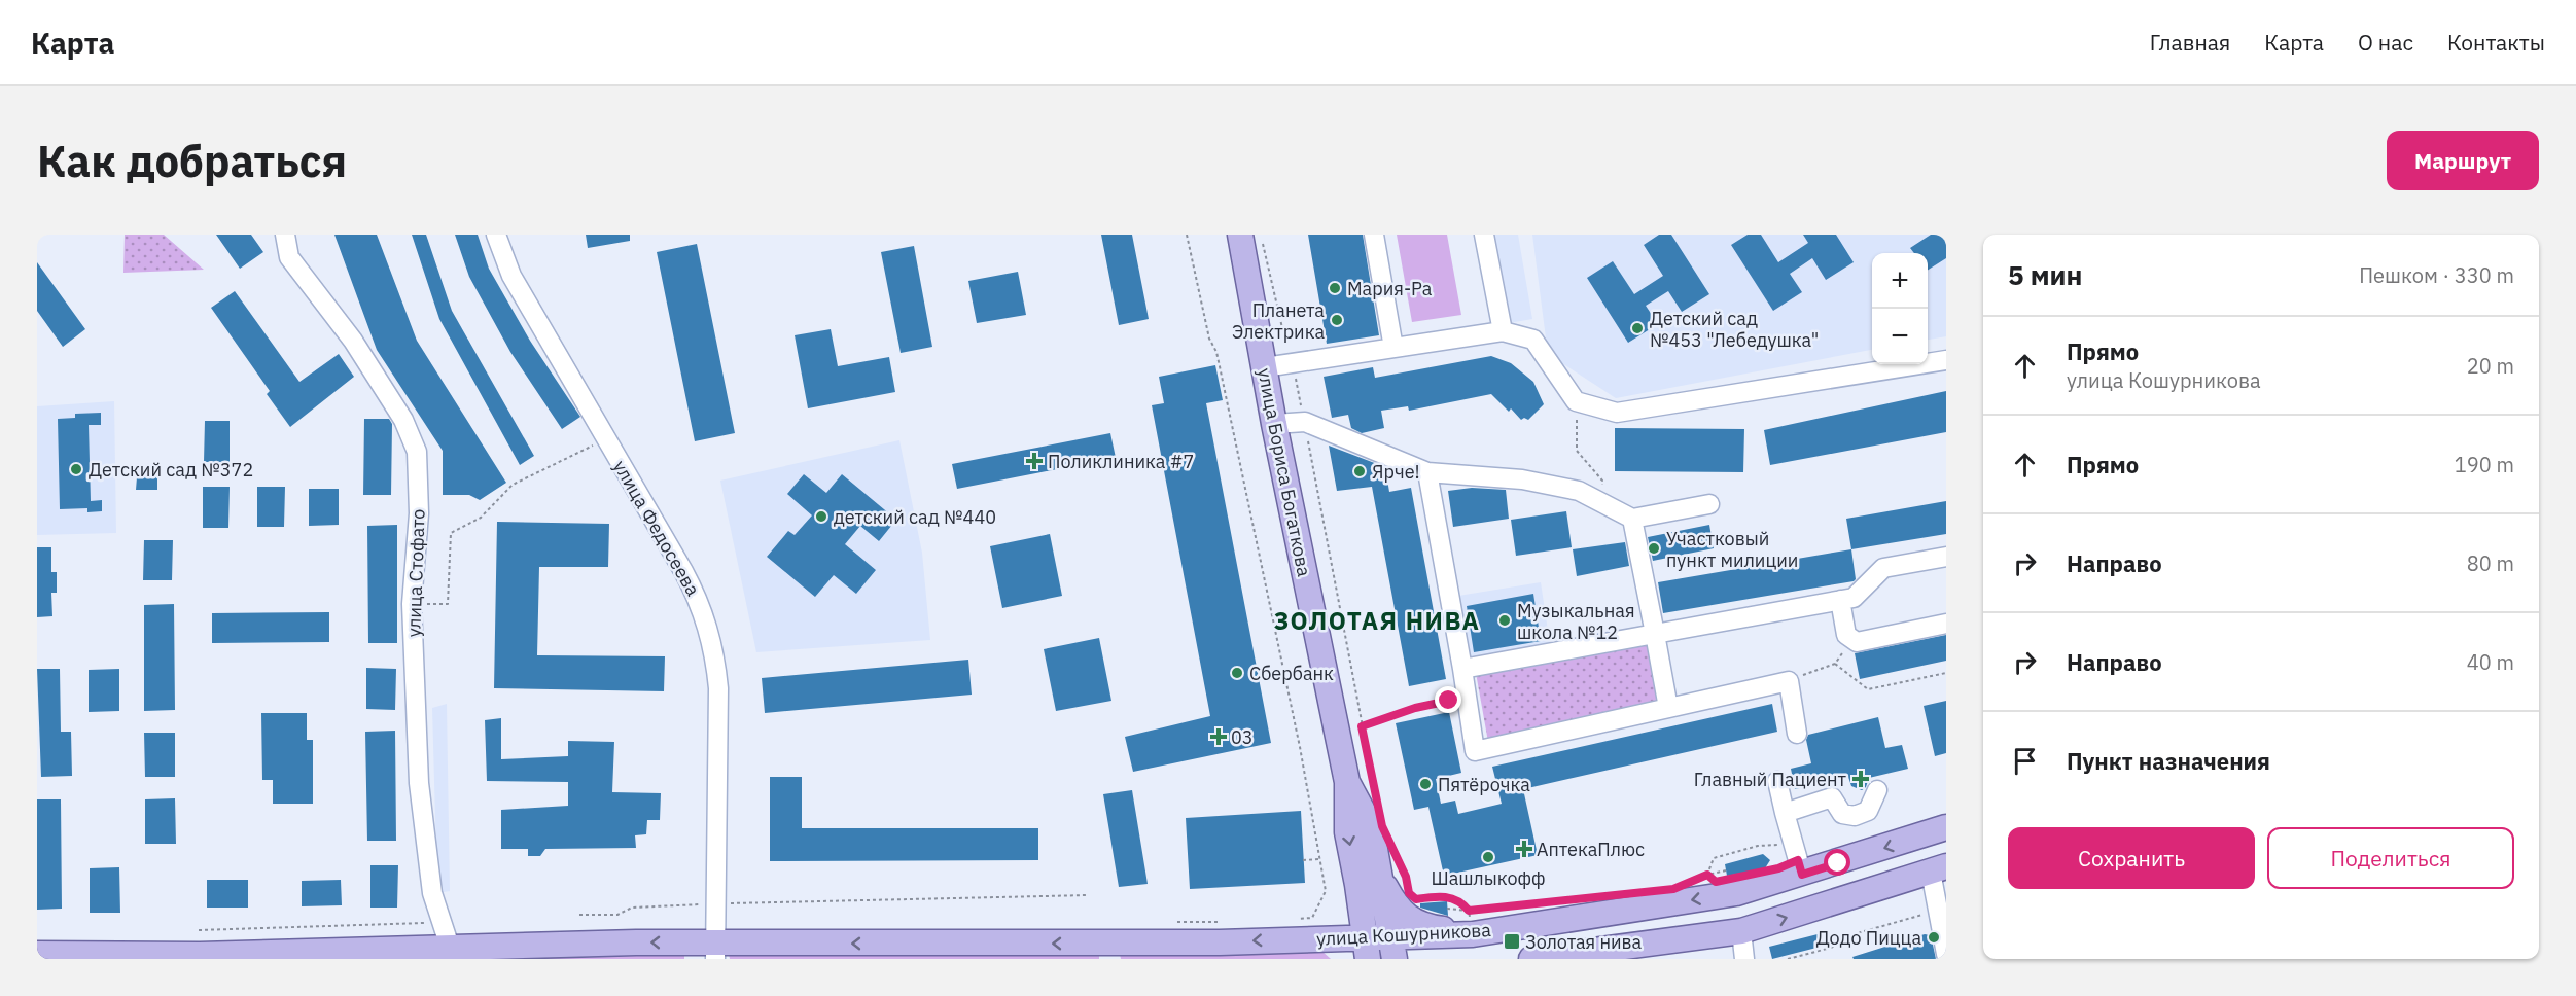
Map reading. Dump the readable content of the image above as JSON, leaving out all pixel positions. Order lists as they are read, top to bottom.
{
  "streets": {
    "main road": ["улица Бориса Богаткова", "улица Кошурникова"],
    "street": ["улица Федосеева", "улица Стофато"]
  },
  "crossings": [
    ["улица Бориса Богаткова", "улица Кошурникова"],
    ["улица Федосеева", "улица Кошурникова"],
    ["улица Стофато", "улица Кошурникова"]
  ],
  "one_way": ["улица Кошурникова"],
  "districts": ["ЗОЛОТАЯ НИВА"],
  "places": {
    "other": [
      "Мария-Ра",
      "Планета Электрика",
      "Детский сад №453 \"Лебедушка\"",
      "Детский сад №372",
      "Ярче!",
      "детский сад №440",
      "Участковый пункт милиции",
      "Музыкальная школа №12",
      "Сбербанк",
      "Пятёрочка",
      "Шашлыкофф",
      "Додо Пицца"
    ],
    "health": [
      "Поликлиника #7",
      "03",
      "Главный Пациент",
      "АптекаПлюс"
    ],
    "transit": ["Золотая нива"]
  },
  "page": {
    "header": "Карта",
    "nav": [
      "Главная",
      "Карта",
      "О нас",
      "Контакты"
    ],
    "buttons": [
      "Маршрут",
      ["Сохранить", "Поделиться"]
    ],
    "title": "Как добраться",
    "heading": ["5 мин", "Пешком · 330 m"],
    "map_buttons": ["+", "−"],
    "list": [
      ["Прямо", "улица Кошурникова", "20 m"],
      ["Прямо", "190 m"],
      ["Направо", "80 m"],
      ["Направо", "40 m"],
      "Пункт назначения"
    ]
  }
}
